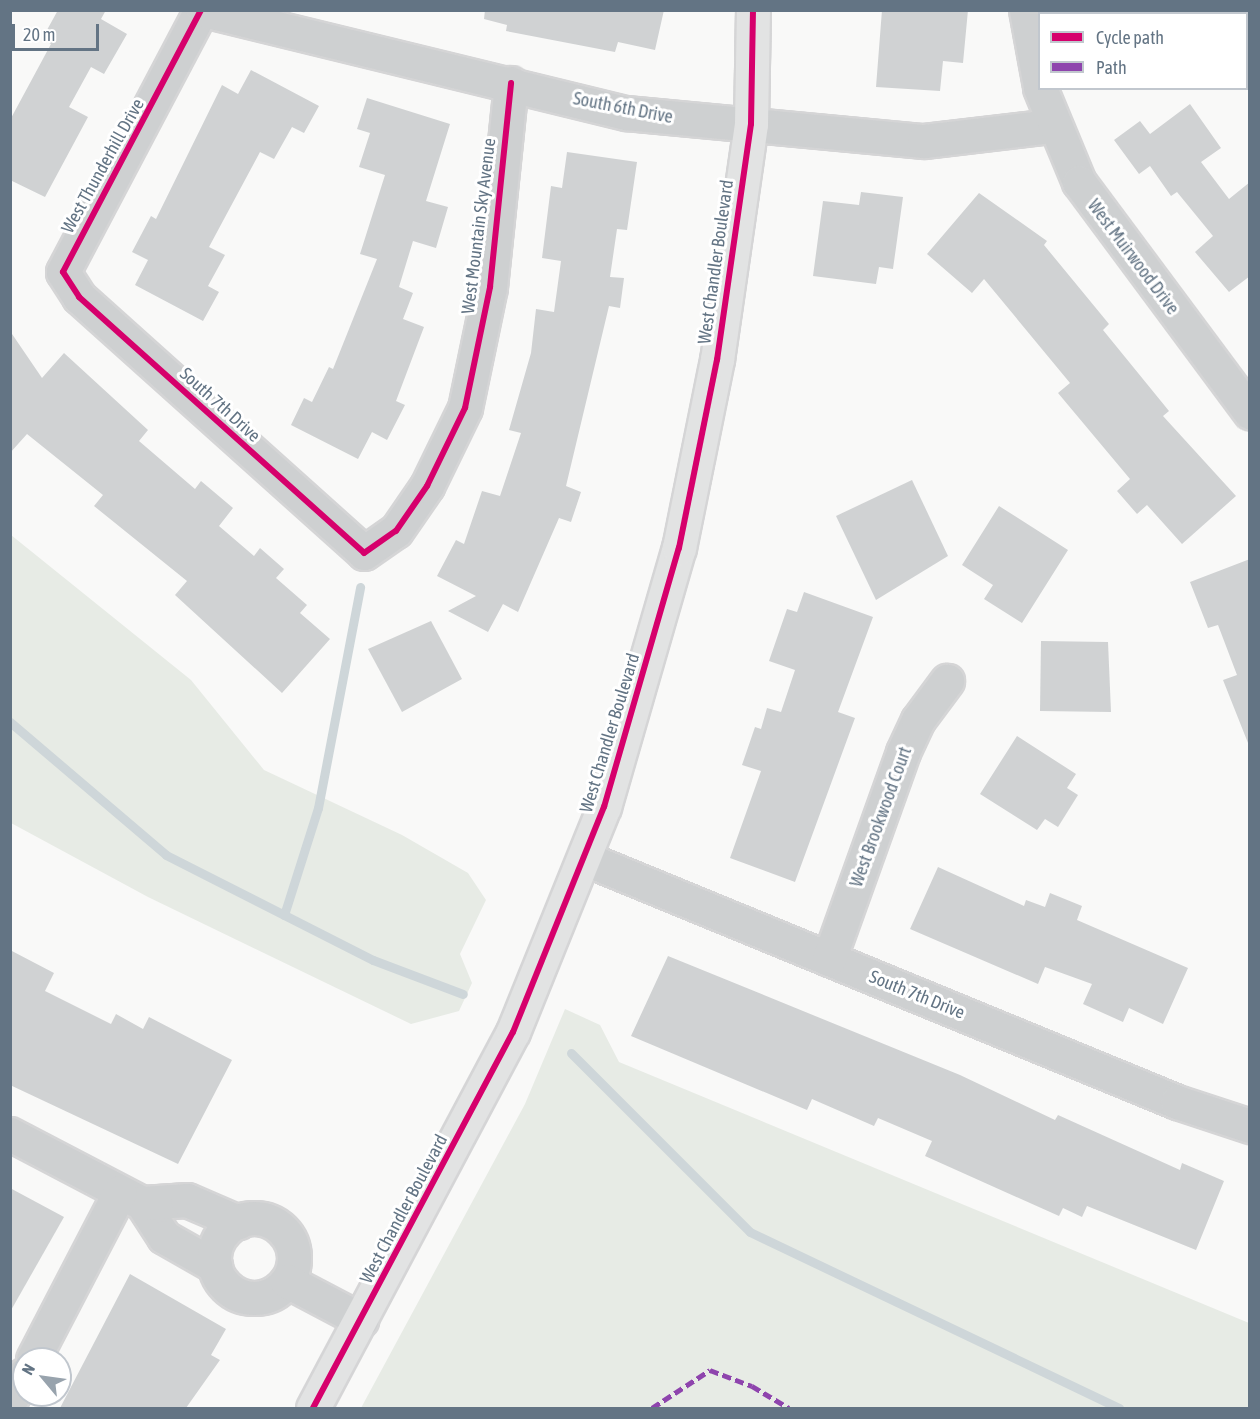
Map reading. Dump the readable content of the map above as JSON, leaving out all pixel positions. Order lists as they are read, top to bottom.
{
  "streets": {
    "main road": ["West Chandler Boulevard"],
    "street": [
      "South 6th Drive",
      "West Thunderhill Drive",
      "West Mountain Sky Avenue",
      "West Muirwood Drive",
      "South 7th Drive",
      "West Brookwood Court"
    ]
  },
  "crossings": [
    ["South 6th Drive", "West Thunderhill Drive"],
    ["South 6th Drive", "West Mountain Sky Avenue"],
    ["South 6th Drive", "West Muirwood Drive"],
    ["South 6th Drive", "West Chandler Boulevard"],
    ["West Thunderhill Drive", "South 7th Drive"],
    ["West Mountain Sky Avenue", "South 7th Drive"],
    ["West Chandler Boulevard", "South 7th Drive"],
    ["South 7th Drive", "West Brookwood Court"]
  ],
  "legend": ["Cycle path", "Path"],
  "scale_bar": "20 m",
  "north": "top left"
}
